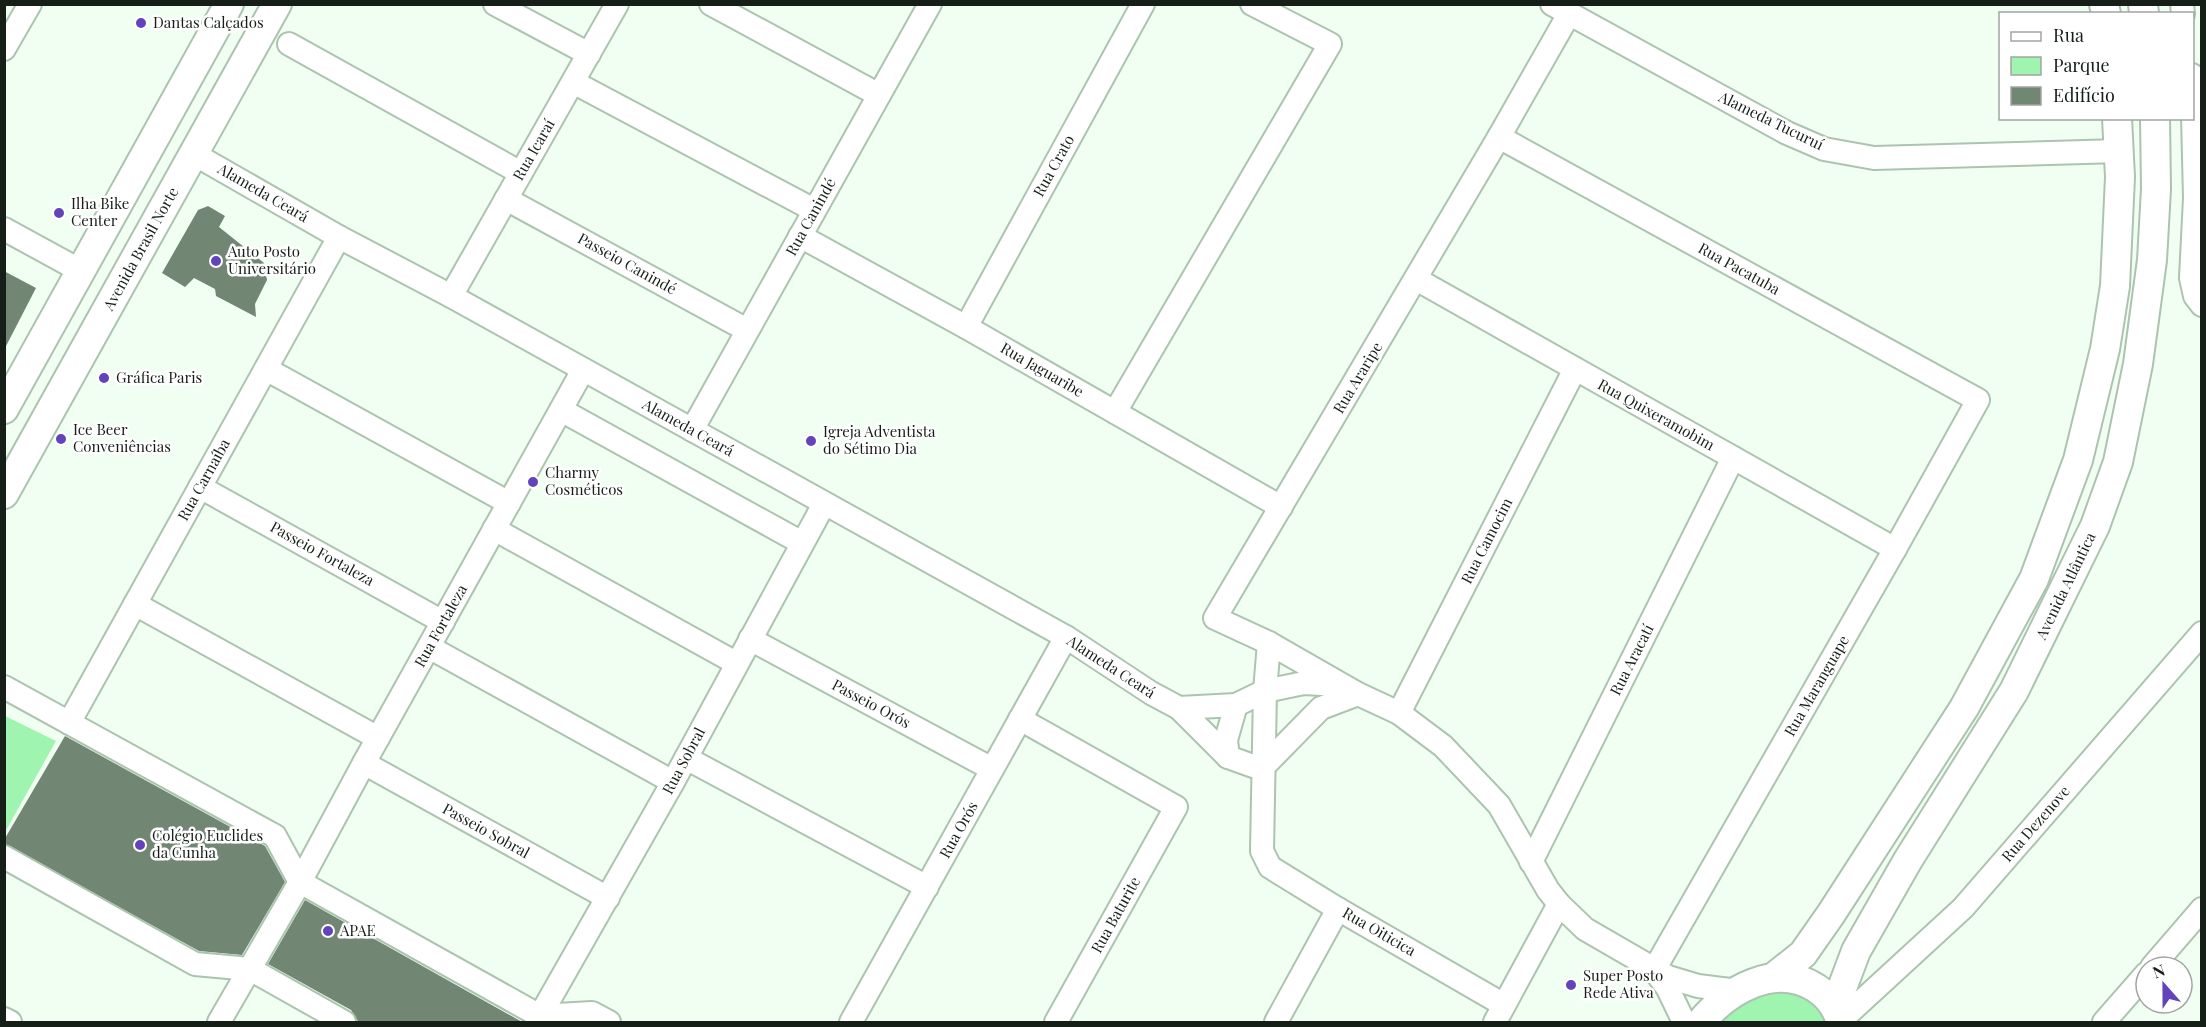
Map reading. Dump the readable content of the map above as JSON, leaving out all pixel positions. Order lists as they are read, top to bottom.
{
  "streets": {
    "main road": ["Avenida Brasil Norte", "Avenida Atlântica"],
    "street": [
      "Alameda Tucuruí",
      "Rua Icaraí",
      "Rua Crato",
      "Alameda Ceará",
      "Rua Canindé",
      "Passeio Canindé",
      "Rua Pacatuba",
      "Rua Jaguaribe",
      "Rua Araripe",
      "Rua Quixeramobim",
      "Rua Carnaíba",
      "Rua Camocim",
      "Passeio Fortaleza",
      "Rua Fortaleza",
      "Rua Aracatí",
      "Rua Maranguape",
      "Passeio Orós",
      "Rua Sobral",
      "Rua Dezenove",
      "Rua Orós",
      "Passeio Sobral",
      "Rua Baturite",
      "Rua Oiticica"
    ]
  },
  "crossings": [
    ["Alameda Tucuruí", "Rua Araripe"],
    ["Rua Icaraí", "Alameda Ceará"],
    ["Rua Icaraí", "Passeio Canindé"],
    ["Rua Crato", "Rua Jaguaribe"],
    ["Alameda Ceará", "Rua Canindé"],
    ["Alameda Ceará", "Avenida Brasil Norte"],
    ["Alameda Ceará", "Rua Carnaíba"],
    ["Alameda Ceará", "Rua Fortaleza"],
    ["Alameda Ceará", "Rua Sobral"],
    ["Alameda Ceará", "Rua Orós"],
    ["Rua Canindé", "Passeio Canindé"],
    ["Rua Canindé", "Rua Jaguaribe"],
    ["Rua Pacatuba", "Rua Araripe"],
    ["Rua Pacatuba", "Rua Maranguape"],
    ["Rua Jaguaribe", "Rua Araripe"],
    ["Rua Araripe", "Rua Quixeramobim"],
    ["Rua Quixeramobim", "Rua Camocim"],
    ["Rua Quixeramobim", "Rua Aracatí"],
    ["Rua Quixeramobim", "Rua Maranguape"],
    ["Rua Carnaíba", "Passeio Fortaleza"],
    ["Passeio Fortaleza", "Rua Fortaleza"],
    ["Avenida Atlântica", "Rua Dezenove"],
    ["Rua Fortaleza", "Passeio Sobral"],
    ["Passeio Orós", "Rua Sobral"],
    ["Passeio Orós", "Rua Orós"],
    ["Rua Sobral", "Passeio Sobral"],
    ["Rua Orós", "Rua Baturite"]
  ],
  "places": [
    "Dantas Calçados",
    "Ilha Bike Center",
    "Auto Posto Universitário",
    "Gráfica Paris",
    "Ice Beer Conveniências",
    "Igreja Adventista do Sétimo Dia",
    "Charmy Cosméticos",
    "Colégio Euclides da Cunha",
    "APAE",
    "Super Posto Rede Ativa"
  ],
  "legend": ["Rua", "Parque", "Edifício"],
  "north": "top"
}
